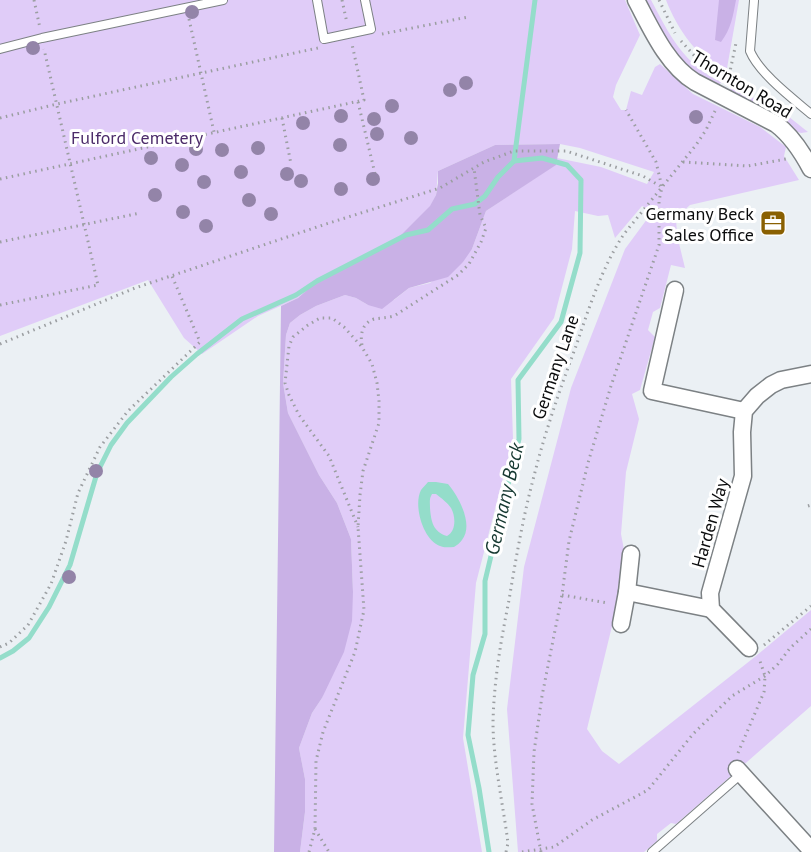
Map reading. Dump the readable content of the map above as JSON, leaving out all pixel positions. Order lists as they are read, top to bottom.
{
  "streets": {
    "street": ["Thornton Road", "Harden Way"],
    "path": ["Germany Lane"]
  },
  "crossings": [
    ["Thornton Road", "Germany Lane"]
  ],
  "water": ["Germany Beck"],
  "parks": ["Fulford Cemetery"],
  "places": {
    "office": ["Germany Beck Sales Office"]
  }
}
